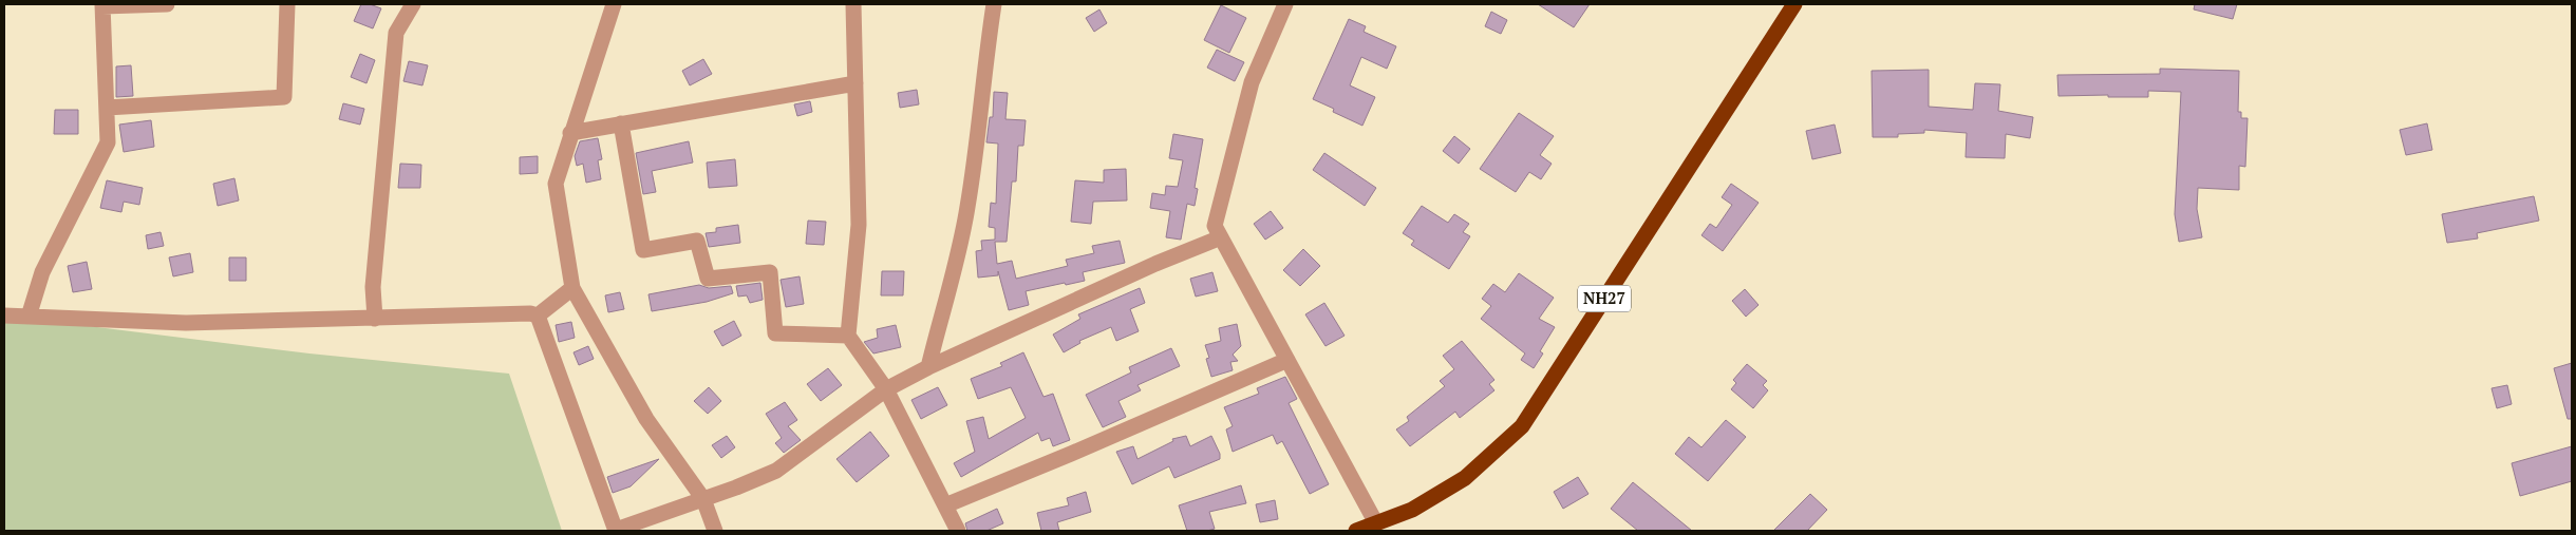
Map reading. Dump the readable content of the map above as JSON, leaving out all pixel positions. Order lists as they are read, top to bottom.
{
  "streets": {
    "highway": ["NH27"]
  }
}
